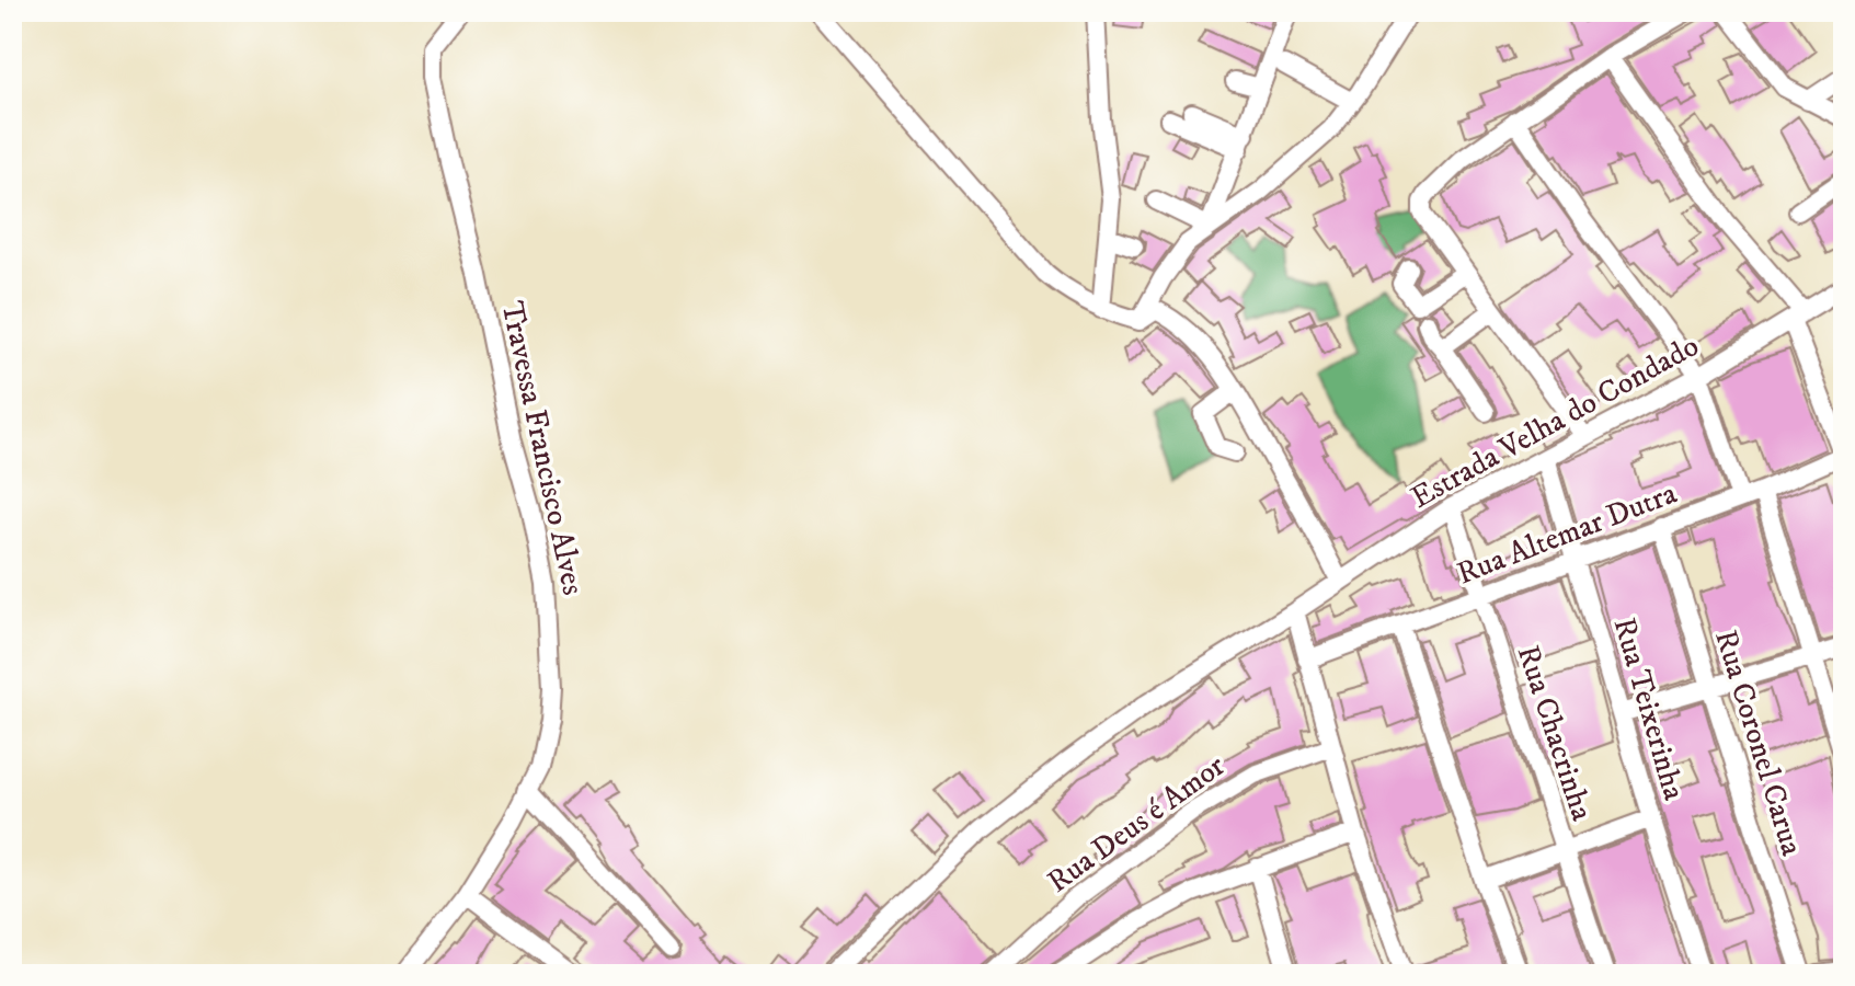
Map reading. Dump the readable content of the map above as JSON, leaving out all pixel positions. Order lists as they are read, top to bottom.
{
  "streets": {
    "street": [
      "Estrada Velha do Condado",
      "Travessa Francisco Alves",
      "Rua Altemar Dutra",
      "Rua Teixerinha",
      "Rua Chacrinha",
      "Rua Coronel Carua",
      "Rua Deus é Amor"
    ]
  },
  "crossings": [
    ["Estrada Velha do Condado", "Rua Teixerinha"],
    ["Estrada Velha do Condado", "Rua Chacrinha"],
    ["Rua Altemar Dutra", "Rua Teixerinha"],
    ["Rua Altemar Dutra", "Rua Chacrinha"],
    ["Rua Altemar Dutra", "Rua Coronel Carua"]
  ]
}
